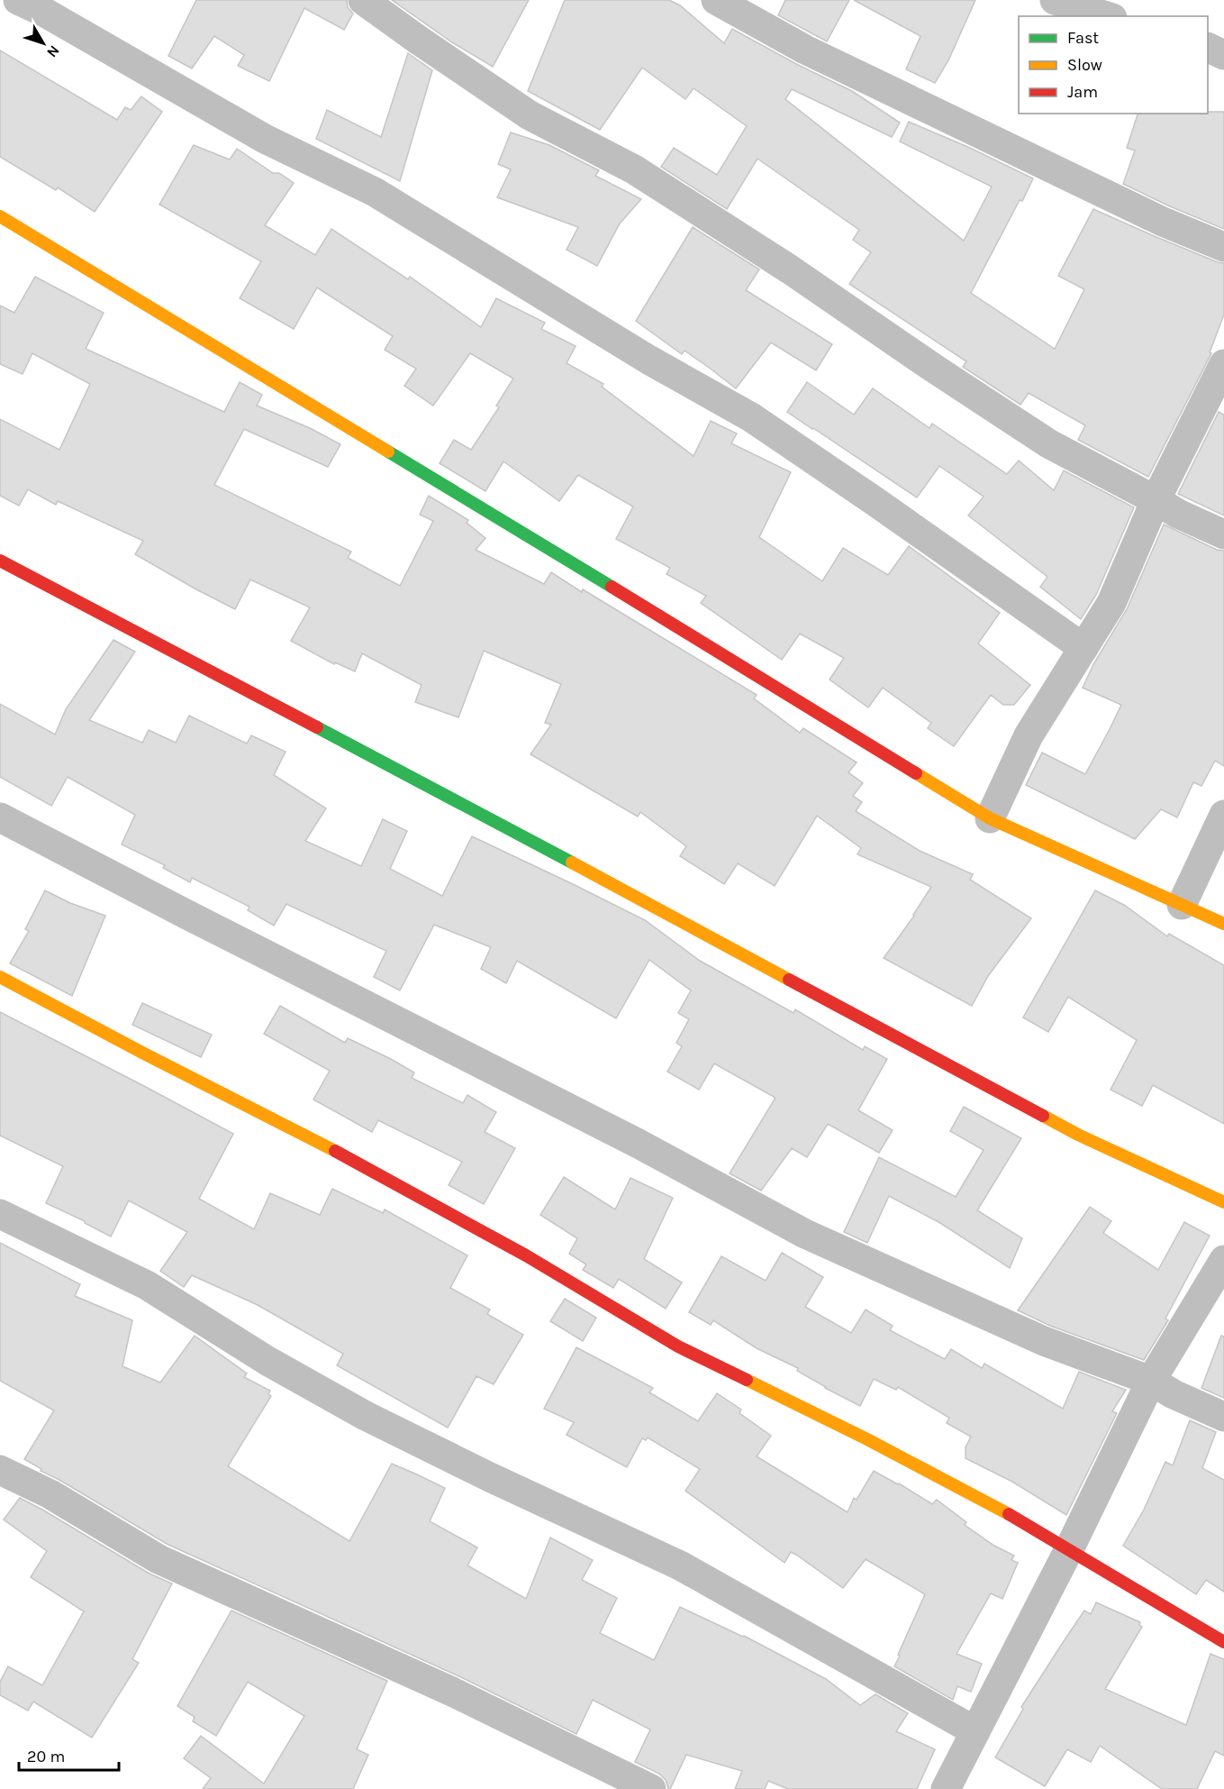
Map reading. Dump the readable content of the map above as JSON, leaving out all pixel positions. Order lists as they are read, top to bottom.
{
  "legend": ["Fast", "Slow", "Jam"],
  "scale_bar": "20 m",
  "north": "bottom right"
}
